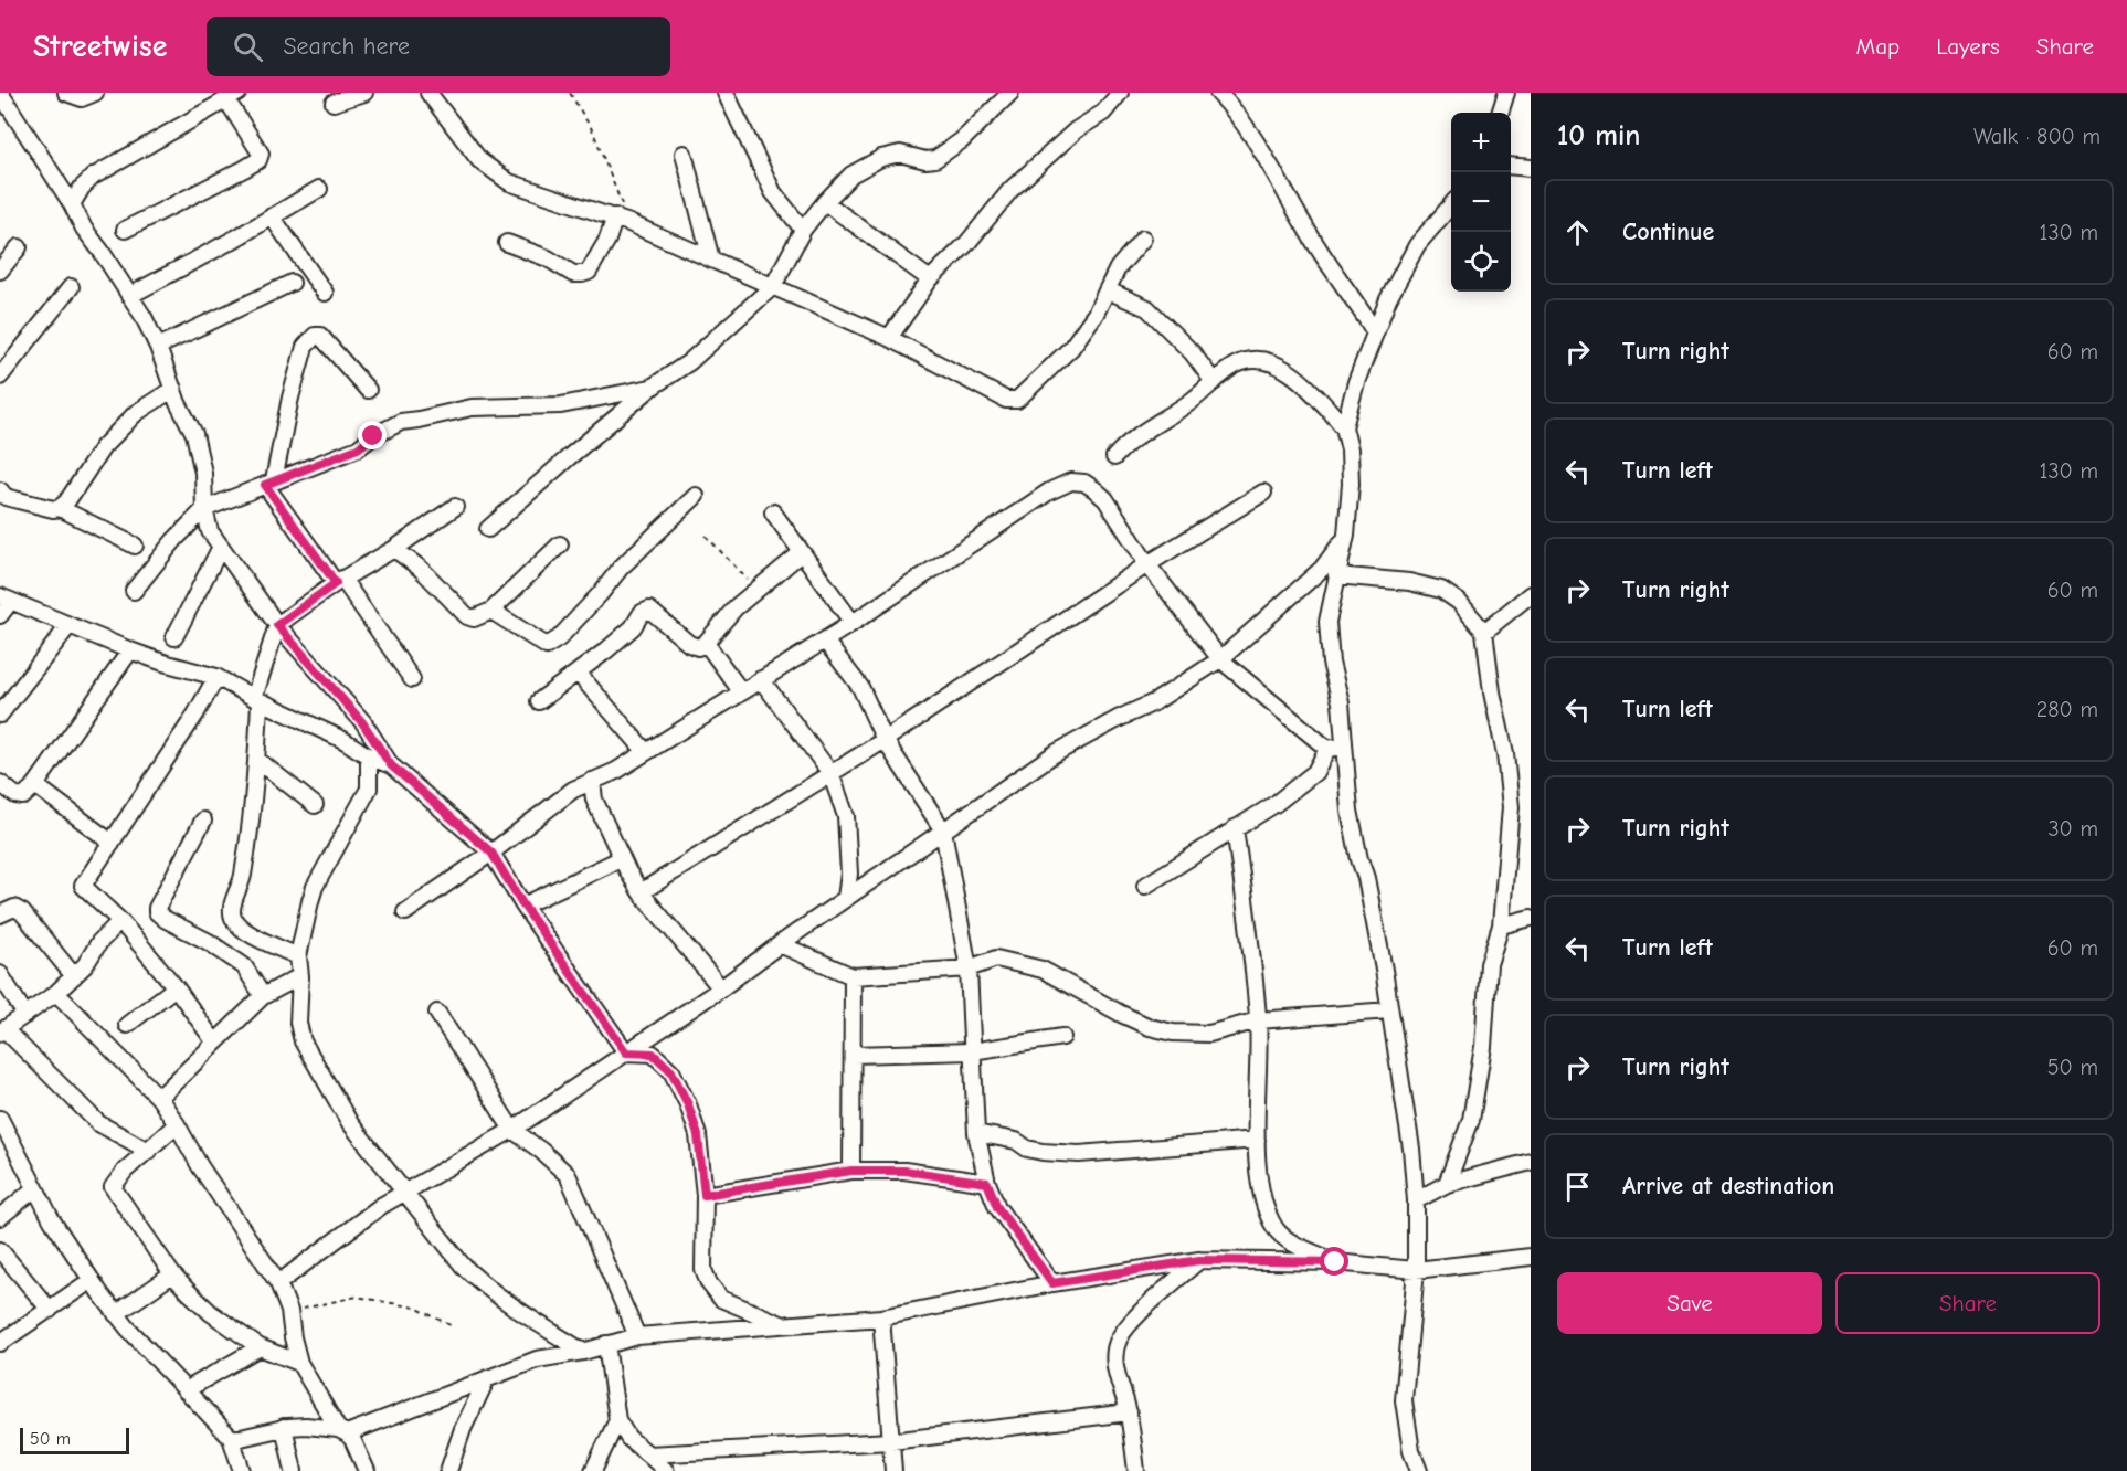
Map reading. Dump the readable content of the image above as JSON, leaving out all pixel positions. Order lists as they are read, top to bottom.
{
  "scale_bar": "50 m",
  "page": {
    "header": "Streetwise",
    "search": "Search here",
    "nav": ["Map", "Layers", "Share"],
    "heading": ["10 min", "Walk · 800 m"],
    "map_buttons": ["+", "−"],
    "list": [
      ["Continue", "130 m"],
      ["Turn right", "60 m"],
      ["Turn left", "130 m"],
      ["Turn right", "60 m"],
      ["Turn left", "280 m"],
      ["Turn right", "30 m"],
      ["Turn left", "60 m"],
      ["Turn right", "50 m"],
      "Arrive at destination"
    ],
    "buttons": ["Save", "Share"],
    "scale": "50 m"
  }
}
